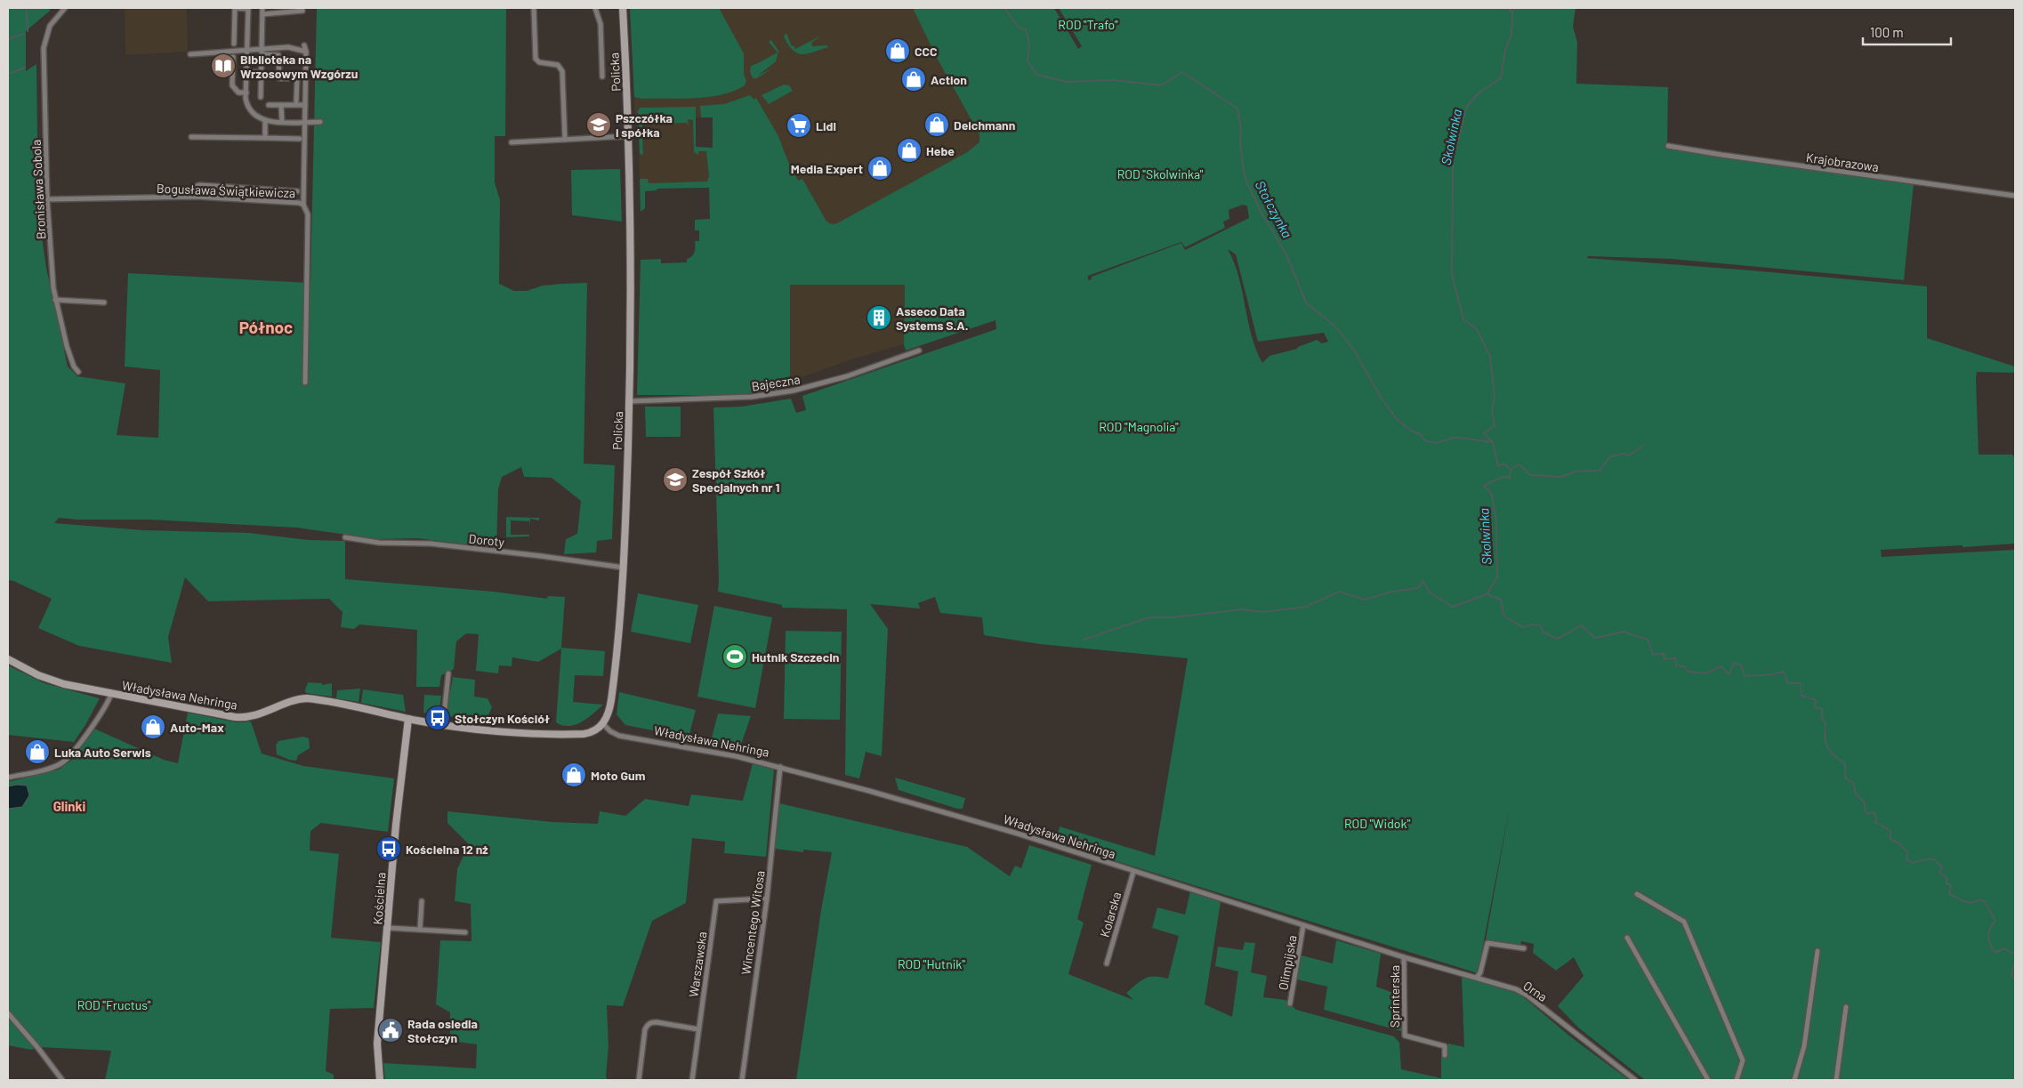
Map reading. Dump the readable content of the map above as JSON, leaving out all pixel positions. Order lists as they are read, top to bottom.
{
  "streets": {
    "street": [
      "Policka",
      "Krajobrazowa",
      "Bronisława Sobola",
      "Bogusława Świątkiewicza",
      "Bajeczna",
      "Doroty",
      "Władysława Nehringa",
      "Kościelna",
      "Kolarska",
      "Wincentego Witosa",
      "Olimpijska",
      "Warszawska",
      "Orna",
      "Sprinterska"
    ]
  },
  "crossings": [
    ["Policka", "Bajeczna"],
    ["Policka", "Doroty"],
    ["Policka", "Władysława Nehringa"],
    ["Bronisława Sobola", "Bogusława Świątkiewicza"],
    ["Władysława Nehringa", "Kościelna"],
    ["Władysława Nehringa", "Kolarska"],
    ["Władysława Nehringa", "Wincentego Witosa"],
    ["Władysława Nehringa", "Olimpijska"],
    ["Władysława Nehringa", "Orna"],
    ["Władysława Nehringa", "Sprinterska"],
    ["Wincentego Witosa", "Warszawska"],
    ["Orna", "Sprinterska"]
  ],
  "districts": ["Północ", "Glinki"],
  "water": ["Skolwinka", "Stołczynka"],
  "parks": [
    "ROD \"Trafo\"",
    "ROD \"Skolwinka\"",
    "ROD \"Magnolia\"",
    "ROD \"Widok\"",
    "ROD \"Hutnik\"",
    "ROD \"Fructus\""
  ],
  "places": {
    "shop": [
      "CCC",
      "Action",
      "Deichmann",
      "Hebe",
      "Media Expert",
      "Auto-Max",
      "Luka Auto Serwis",
      "Moto Gum"
    ],
    "library": ["Biblioteka na Wrzosowym Wzgórzu"],
    "school or university": ["Pszczółka i spółka", "Zespół Szkół Specjalnych nr 1"],
    "supermarket": ["Lidl"],
    "building": ["Asseco Data Systems S.A."],
    "sports": ["Hutnik Szczecin"],
    "bus stop": ["Stołczyn Kościół", "Kościelna 12 nż"],
    "public building": ["Rada osiedla Stołczyn"]
  },
  "scale_bar": "100 m"
}
